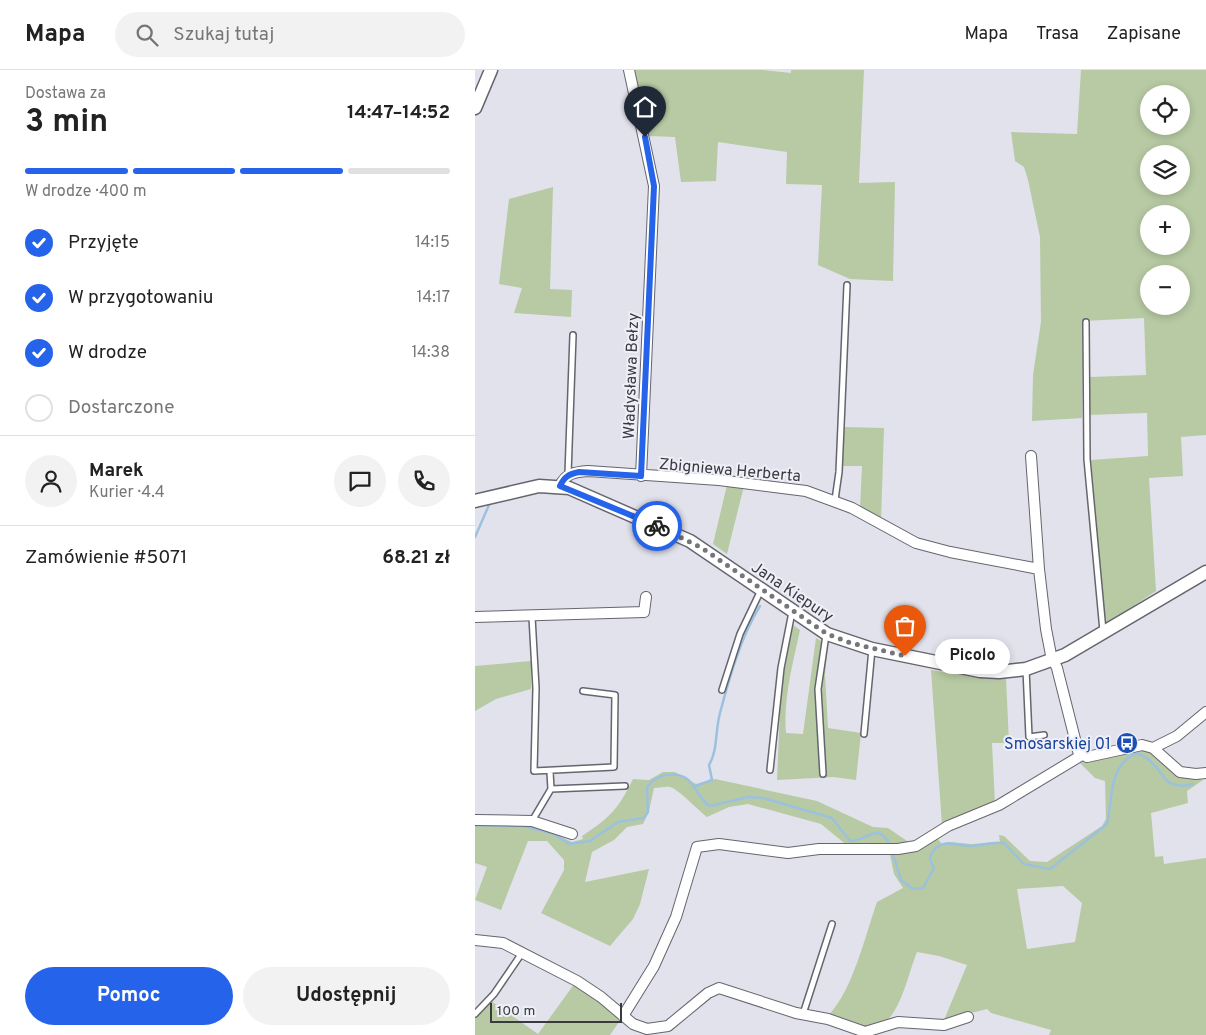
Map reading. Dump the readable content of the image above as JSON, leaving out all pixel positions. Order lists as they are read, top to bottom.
{
  "streets": {
    "street": ["Władysława Bełzy", "Zbigniewa Herberta", "Jana Kiepury"]
  },
  "crossings": [
    ["Władysława Bełzy", "Zbigniewa Herberta"]
  ],
  "places": {
    "other": ["Picolo"],
    "bus stop": ["Smosarskiej 01"]
  },
  "scale_bar": "100 m",
  "page": {
    "header": "Mapa",
    "search": "Szukaj tutaj",
    "nav": ["Mapa", "Trasa", "Zapisane"],
    "heading": ["3 min", "Dostawa za", "14:47–14:52"],
    "panel": [
      "Marek",
      "Kurier · 4.4",
      "Zamówienie #5071",
      "68.21 zł"
    ],
    "map_buttons": ["+", "−"],
    "bar": "W drodze · 400 m",
    "list": [
      ["Przyjęte", "14:15"],
      ["W przygotowaniu", "14:17"],
      ["W drodze", "14:38"],
      "Dostarczone"
    ],
    "bubble": "Picolo",
    "buttons": ["Pomoc", "Udostępnij"],
    "scale": "100 m"
  }
}
